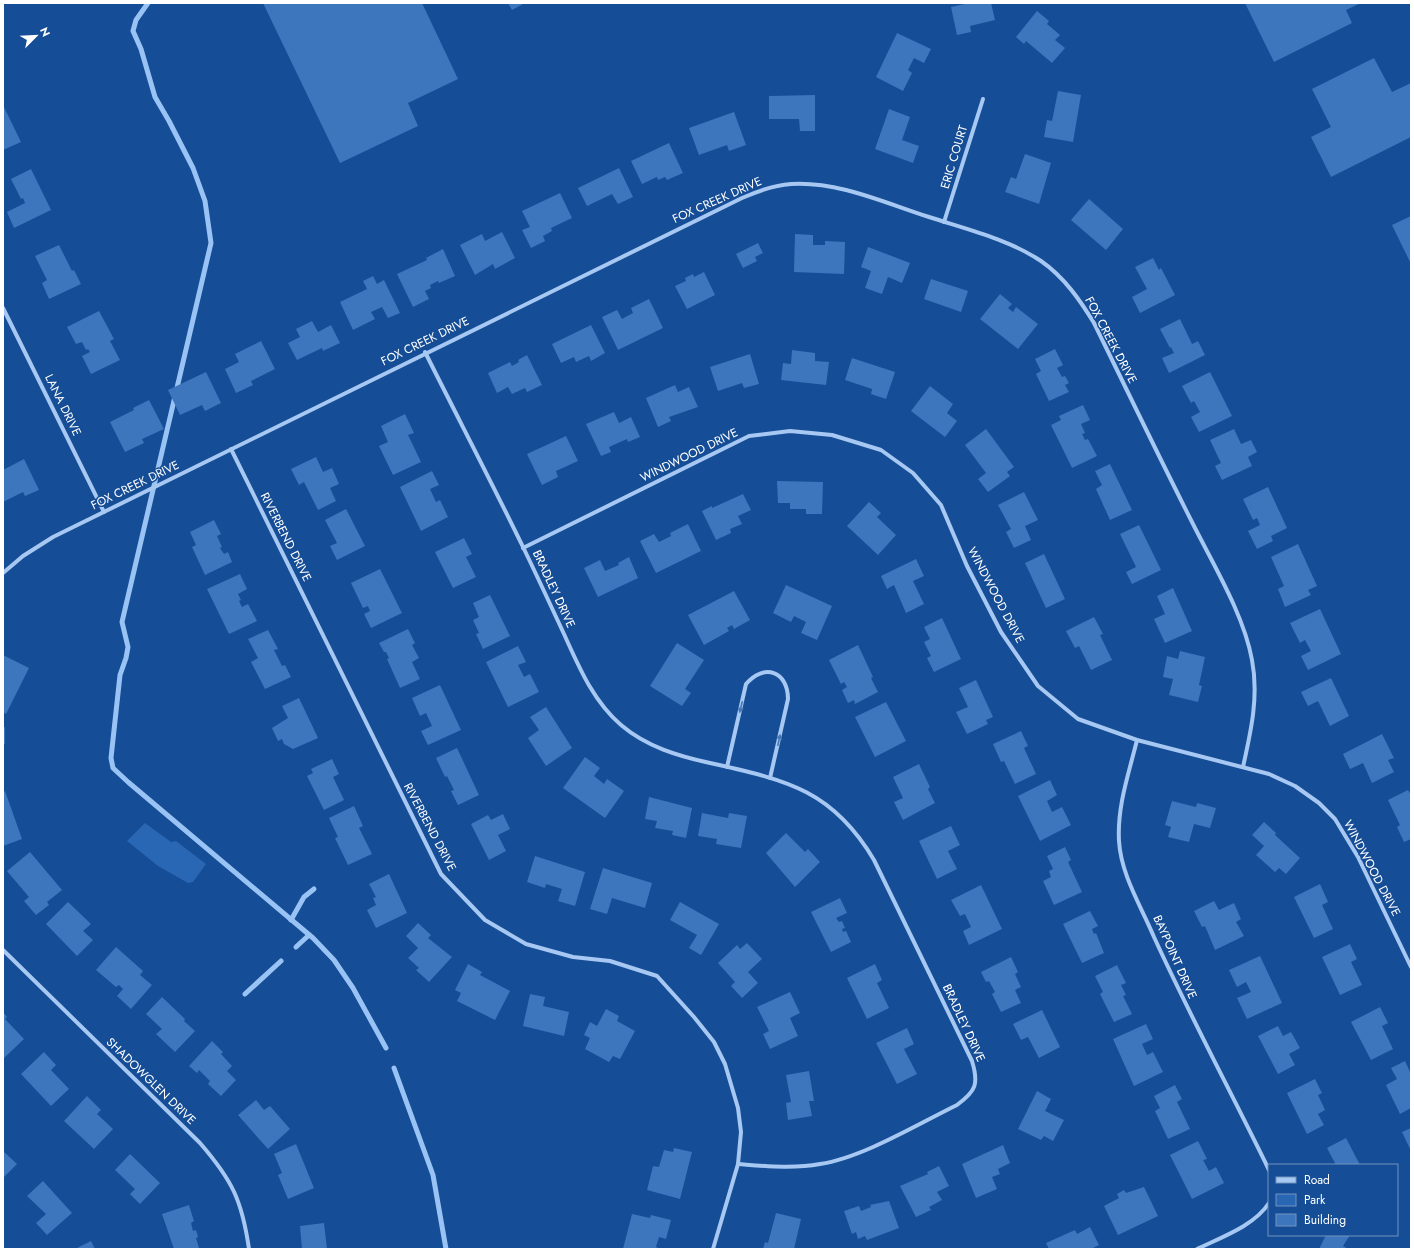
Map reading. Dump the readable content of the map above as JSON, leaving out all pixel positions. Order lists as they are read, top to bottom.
{
  "streets": {
    "street": [
      "ERIC COURT",
      "FOX CREEK DRIVE",
      "LANA DRIVE",
      "WINDWOOD DRIVE",
      "RIVERBEND DRIVE",
      "BRADLEY DRIVE",
      "BAYPOINT DRIVE",
      "SHADOWGLEN DRIVE"
    ]
  },
  "crossings": [
    ["ERIC COURT", "FOX CREEK DRIVE"],
    ["FOX CREEK DRIVE", "LANA DRIVE"],
    ["FOX CREEK DRIVE", "WINDWOOD DRIVE"],
    ["FOX CREEK DRIVE", "RIVERBEND DRIVE"],
    ["FOX CREEK DRIVE", "BRADLEY DRIVE"],
    ["WINDWOOD DRIVE", "BRADLEY DRIVE"],
    ["WINDWOOD DRIVE", "BAYPOINT DRIVE"],
    ["RIVERBEND DRIVE", "BRADLEY DRIVE"]
  ],
  "legend": ["Road", "Park", "Building"],
  "north": "top right"
}
